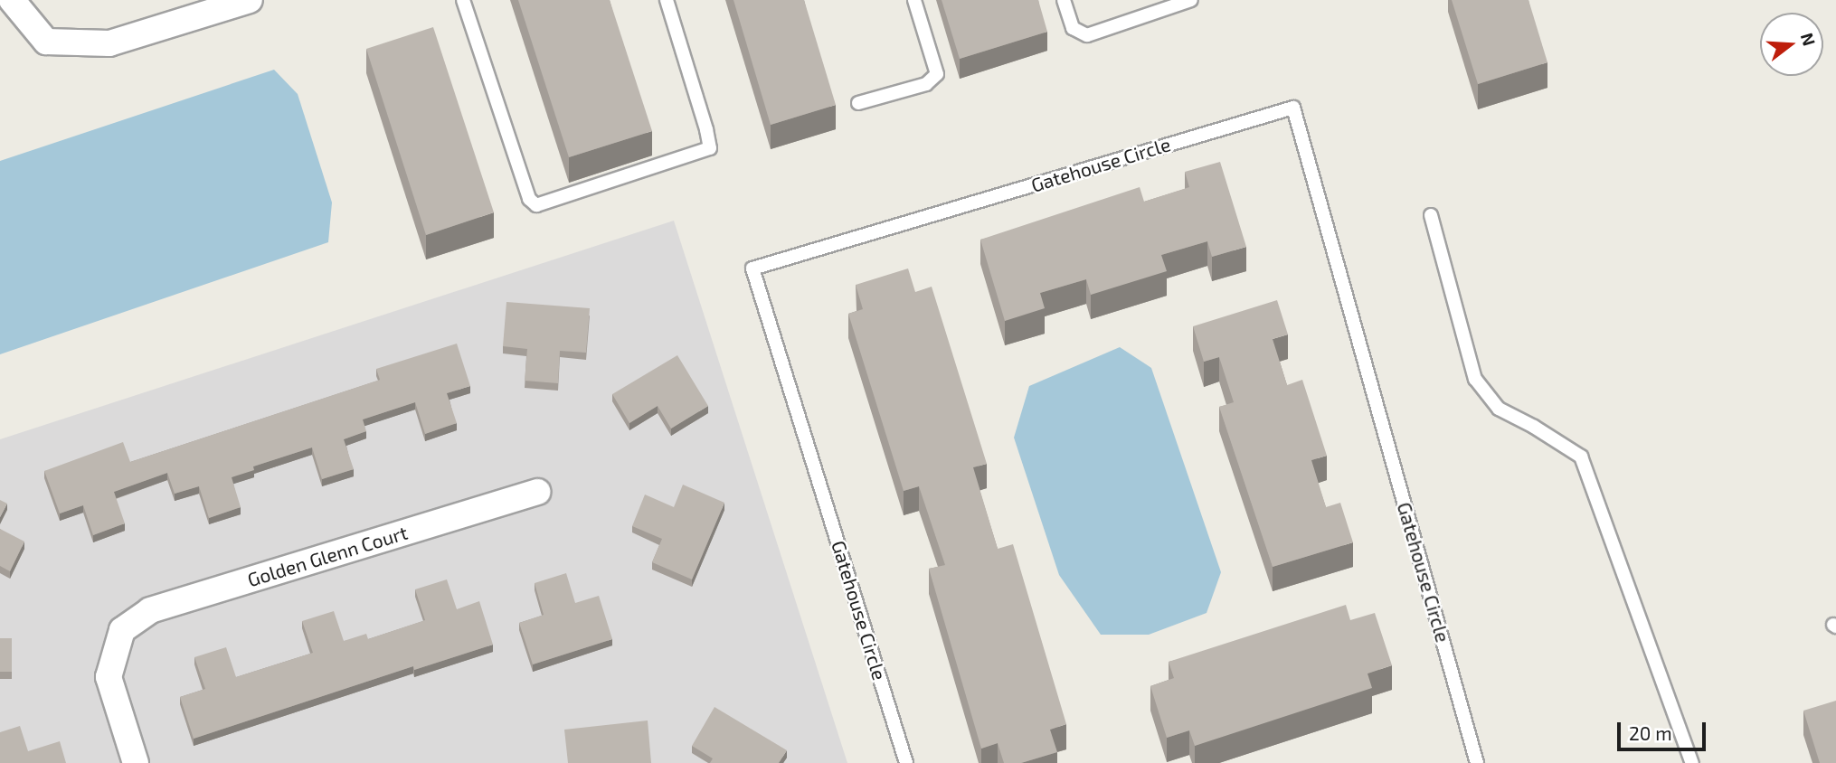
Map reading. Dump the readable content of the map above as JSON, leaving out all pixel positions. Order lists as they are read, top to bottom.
{
  "streets": {
    "street": ["Golden Glenn Court"],
    "lane": ["Gatehouse Circle"]
  },
  "scale_bar": "20 m",
  "north": "right"
}
